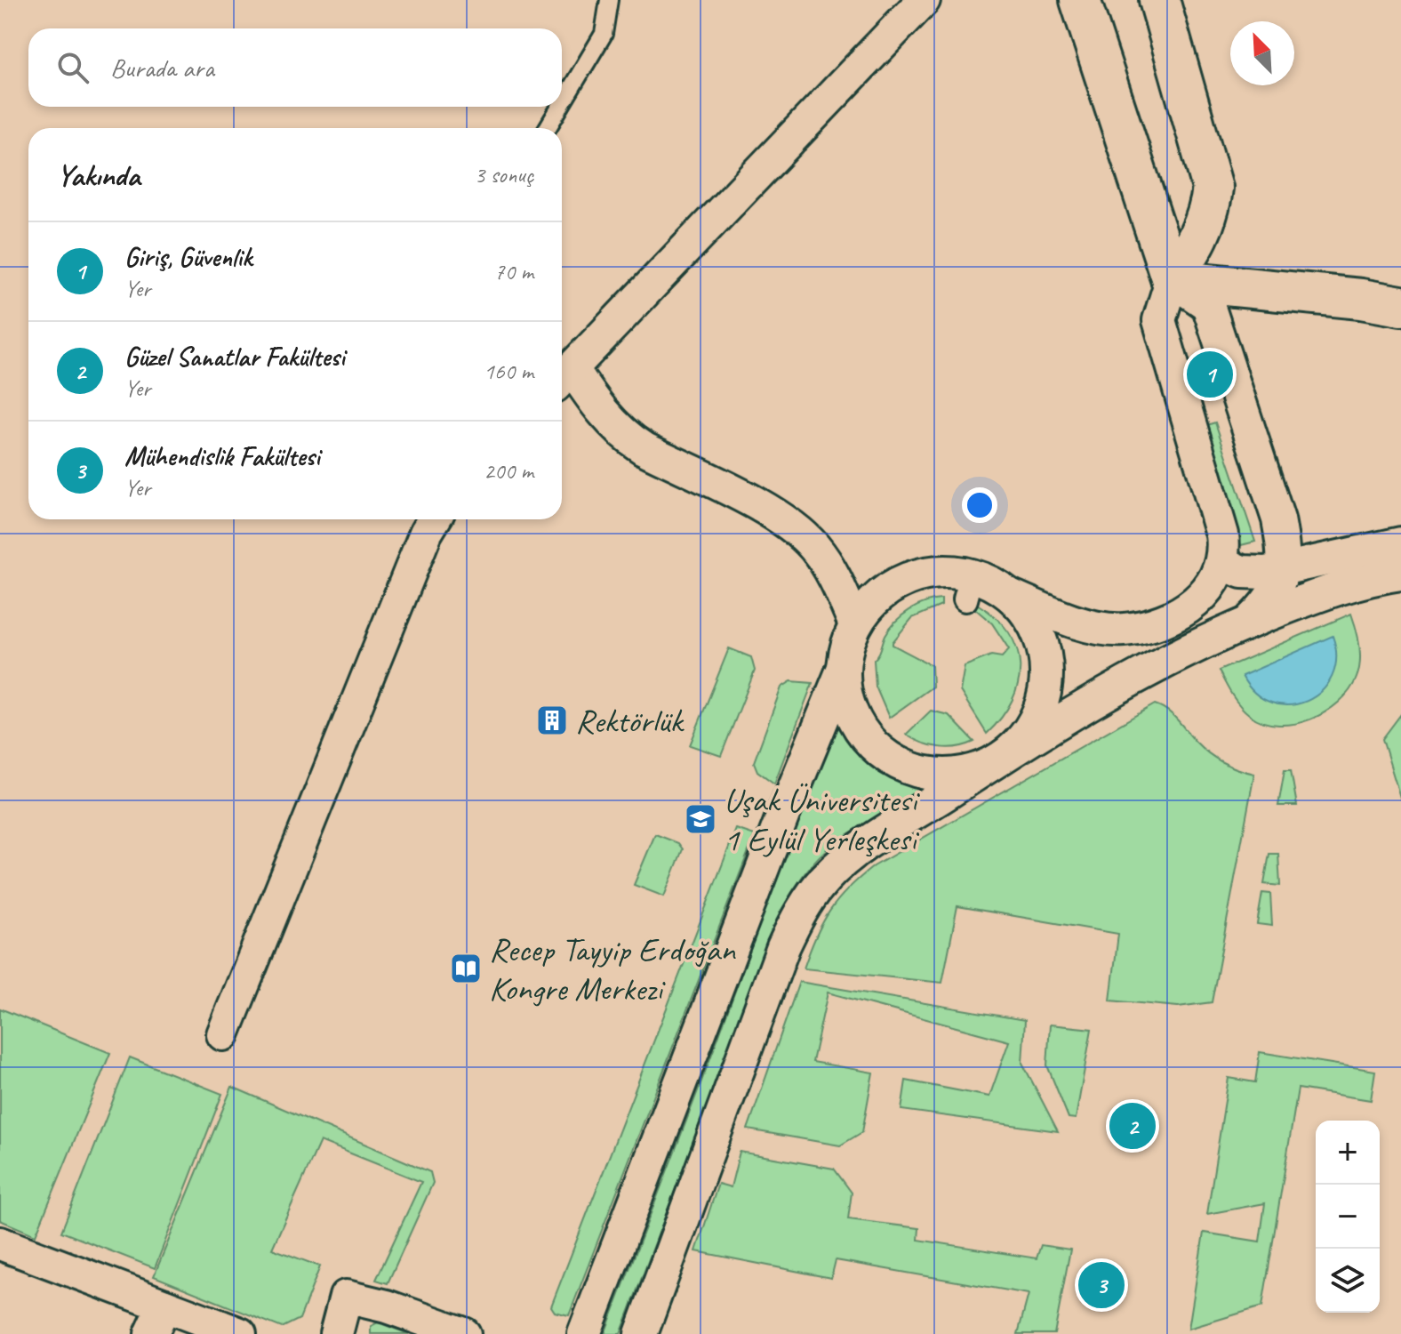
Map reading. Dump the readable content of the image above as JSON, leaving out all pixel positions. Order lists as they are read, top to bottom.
{
  "places": {
    "building": ["Rektörlük"],
    "school or university": ["Uşak Üniversitesi 1 Eylül Yerleşkesi"],
    "library": ["Recep Tayyip Erdoğan Kongre Merkezi"]
  },
  "north": "top left",
  "page": {
    "search": "Burada ara",
    "heading": ["Yakında", "3 sonuç"],
    "list": [
      {
        "mark": "1",
        "name": "Giriş, Güvenlik",
        "note": "Yer",
        "value": "70 m"
      },
      {
        "mark": "2",
        "name": "Güzel Sanatlar Fakültesi",
        "note": "Yer",
        "value": "160 m"
      },
      {
        "mark": "3",
        "name": "Mühendislik Fakültesi",
        "note": "Yer",
        "value": "200 m"
      }
    ],
    "pins": ["1", "2", "3"],
    "map_buttons": ["+", "−"]
  }
}
